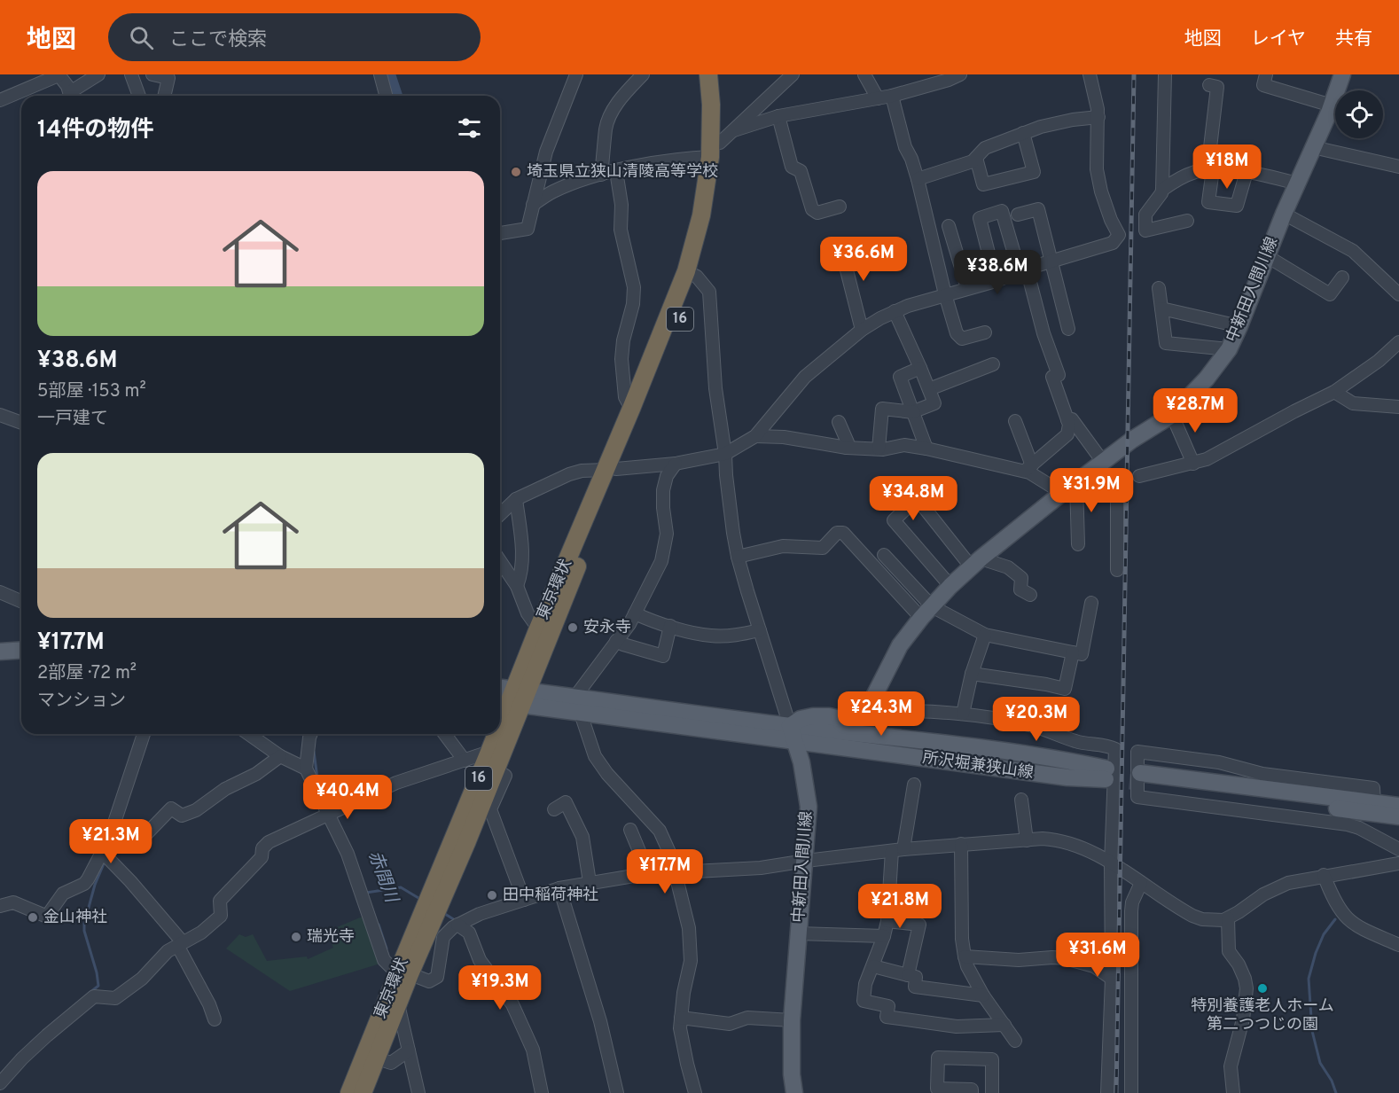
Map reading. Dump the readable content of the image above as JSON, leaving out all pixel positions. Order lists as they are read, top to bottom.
{
  "streets": {
    "highway": ["16", "東京環状"],
    "main road": ["中新田入間川線", "所沢堀兼狭山線"]
  },
  "crossings": [
    ["中新田入間川線", "所沢堀兼狭山線"],
    ["東京環状", "所沢堀兼狭山線"]
  ],
  "water": ["赤間川"],
  "places": [
    "埼玉県立狭山清陵高等学校",
    "安永寺",
    "田中稲荷神社",
    "金山神社",
    "瑞光寺",
    "特別養護老人ホーム 第二つつじの園"
  ],
  "page": {
    "header": "地図",
    "search": "ここで検索",
    "nav": ["地図", "レイヤ", "共有"],
    "heading": "14件の物件",
    "price": [
      "¥18M",
      "¥36.6M",
      "¥38.6M",
      "¥28.7M",
      "¥31.9M",
      "¥34.8M",
      "¥24.3M",
      "¥20.3M",
      "¥40.4M",
      "¥21.3M",
      "¥17.7M",
      "¥21.8M",
      "¥31.6M",
      "¥19.3M"
    ],
    "list": [
      {
        "name": "¥38.6M",
        "note": "5部屋 · 153 m² · 一戸建て"
      },
      {
        "name": "¥17.7M",
        "note": "2部屋 · 72 m² · マンション"
      }
    ]
  }
}
